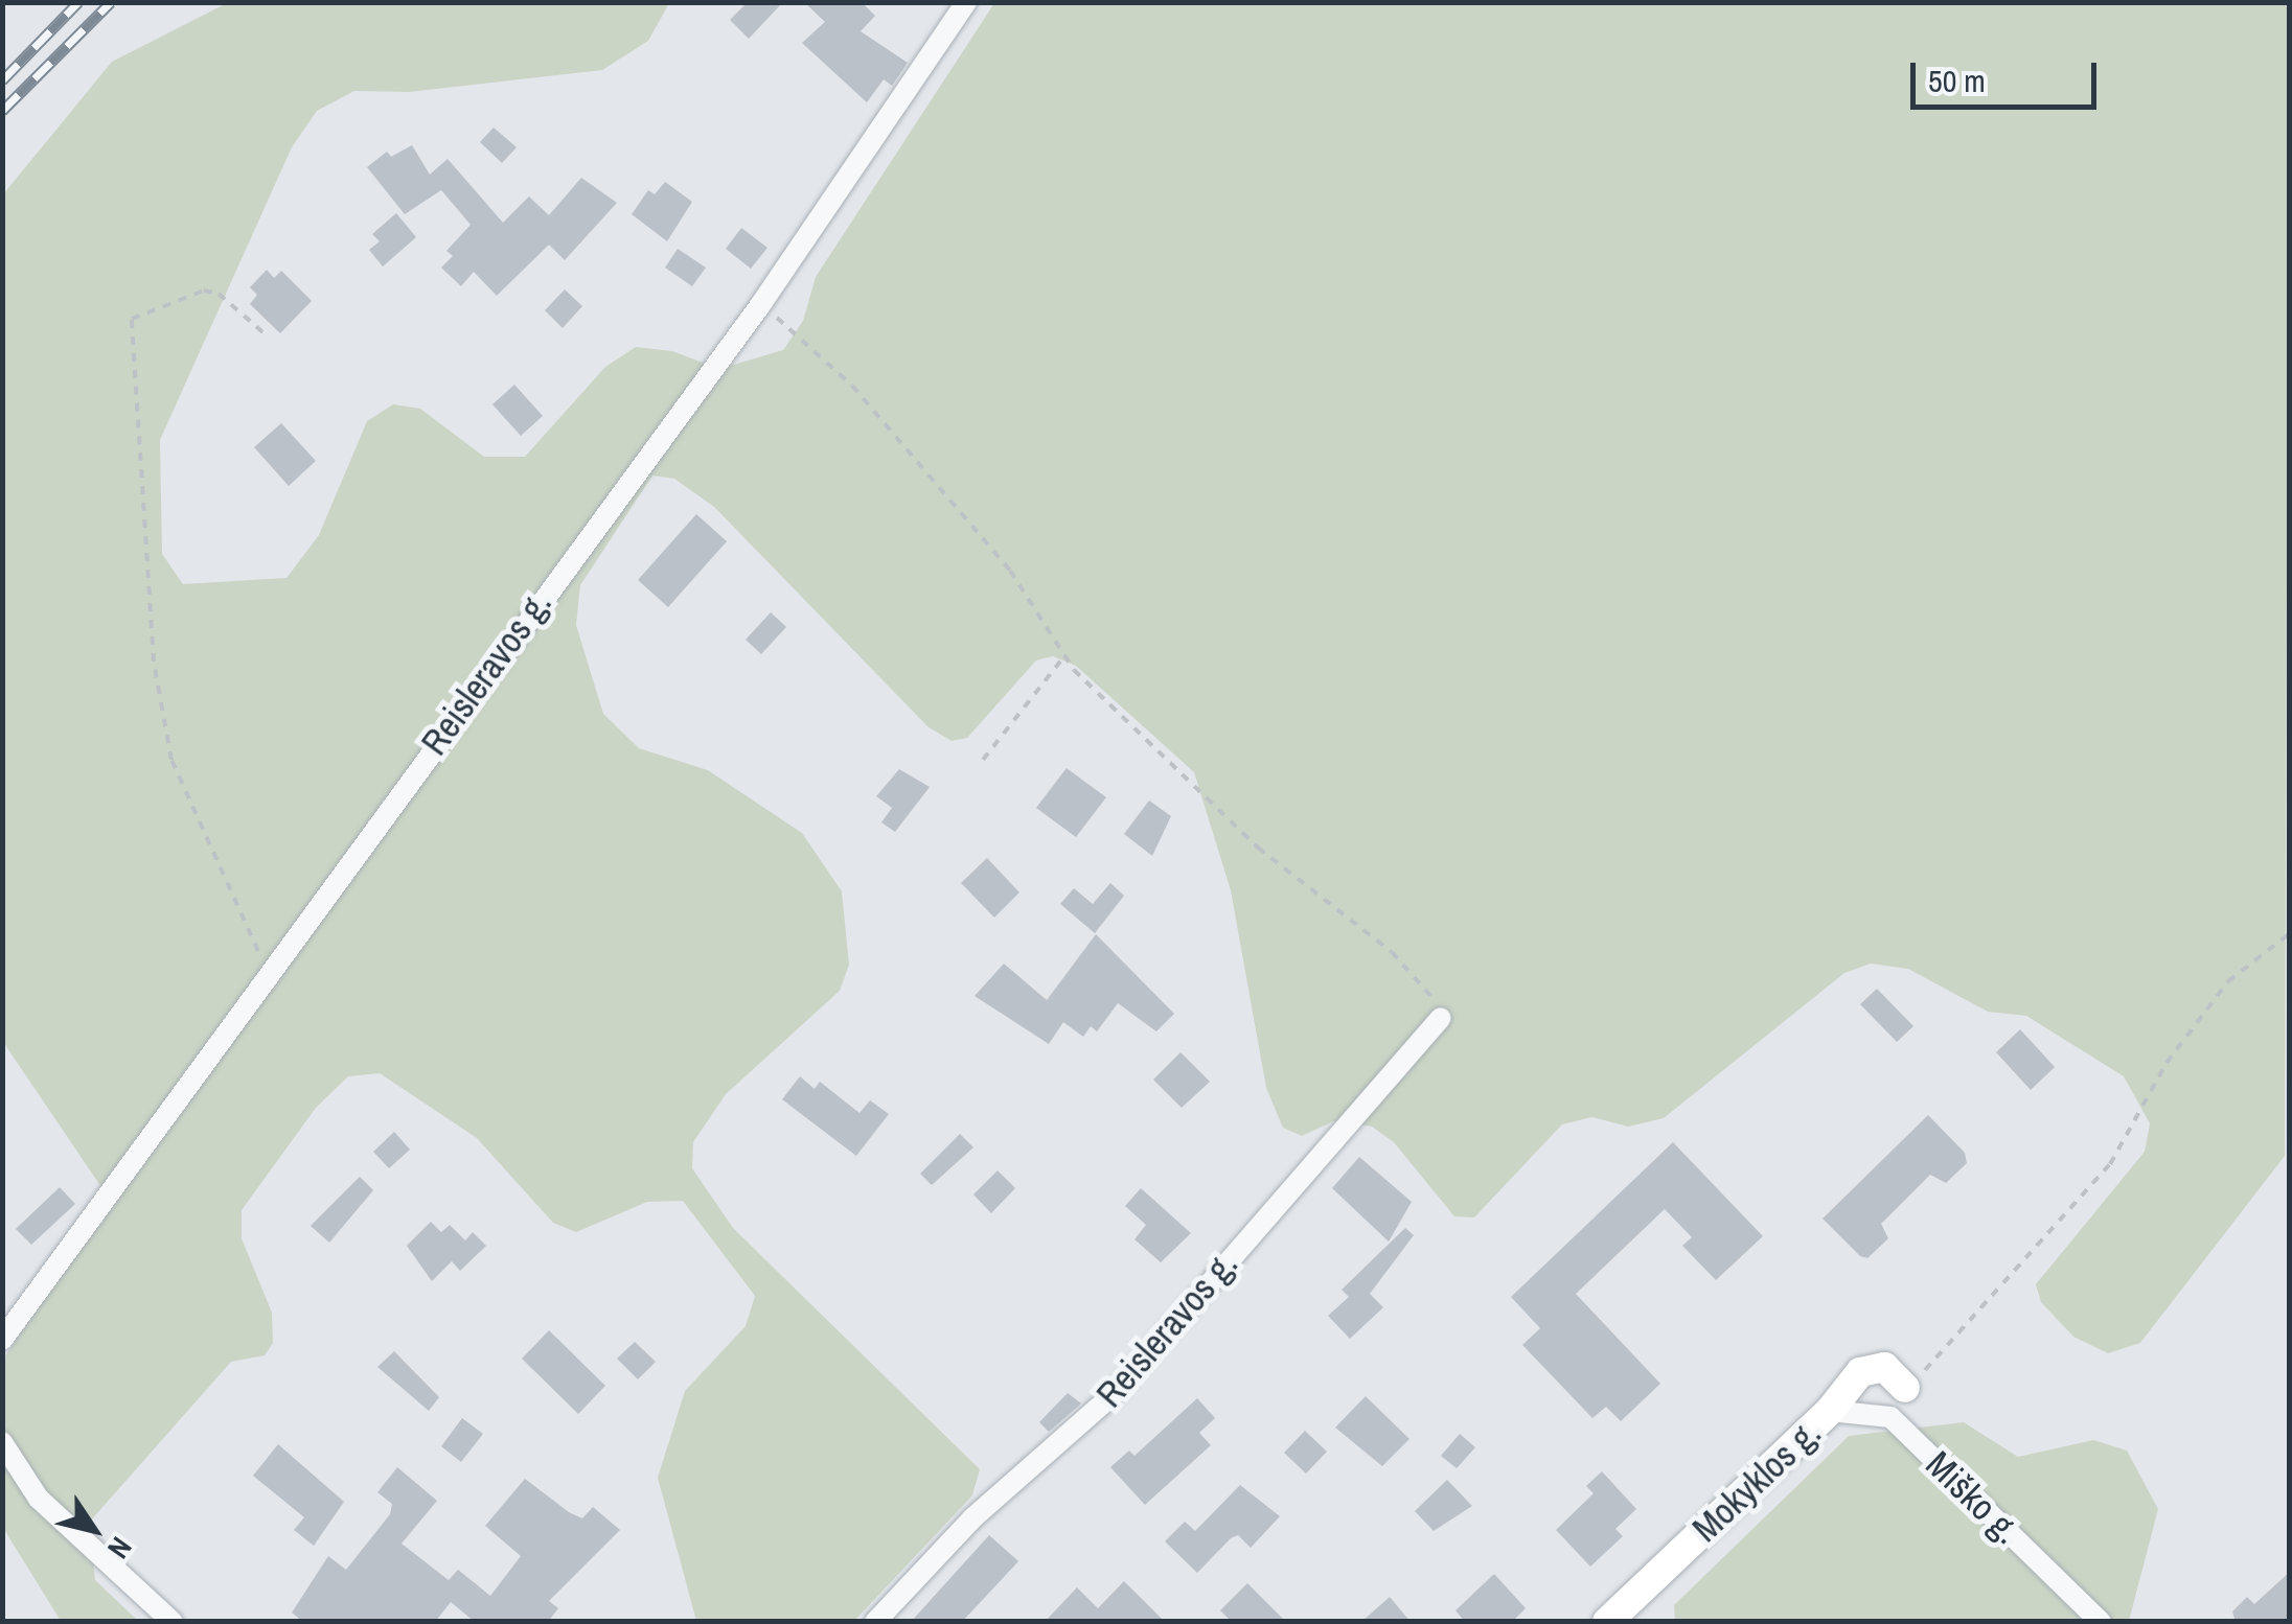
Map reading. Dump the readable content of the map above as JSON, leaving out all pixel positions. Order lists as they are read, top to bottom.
{
  "streets": {
    "main road": ["Mokyklos g."],
    "street": ["Reisleravos g.", "Miško g."]
  },
  "scale_bar": "50 m",
  "north": "bottom right"
}
